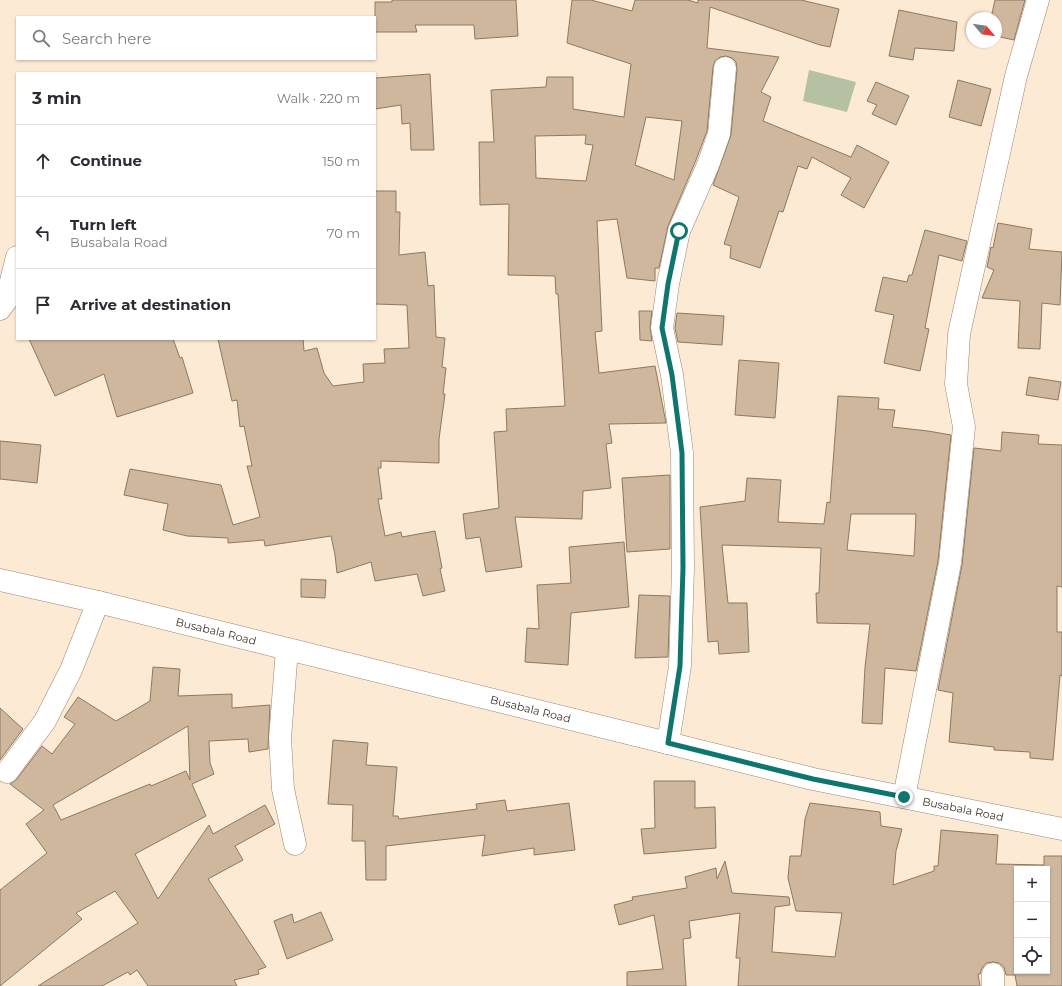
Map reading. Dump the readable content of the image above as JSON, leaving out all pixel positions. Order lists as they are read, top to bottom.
{
  "streets": {
    "street": ["Busabala Road"]
  },
  "north": "bottom right",
  "page": {
    "search": "Search here",
    "heading": ["3 min", "Walk · 220 m"],
    "list": [
      ["Continue", "150 m"],
      ["Turn left", "Busabala Road", "70 m"],
      "Arrive at destination"
    ],
    "map_buttons": ["+", "−"]
  }
}
